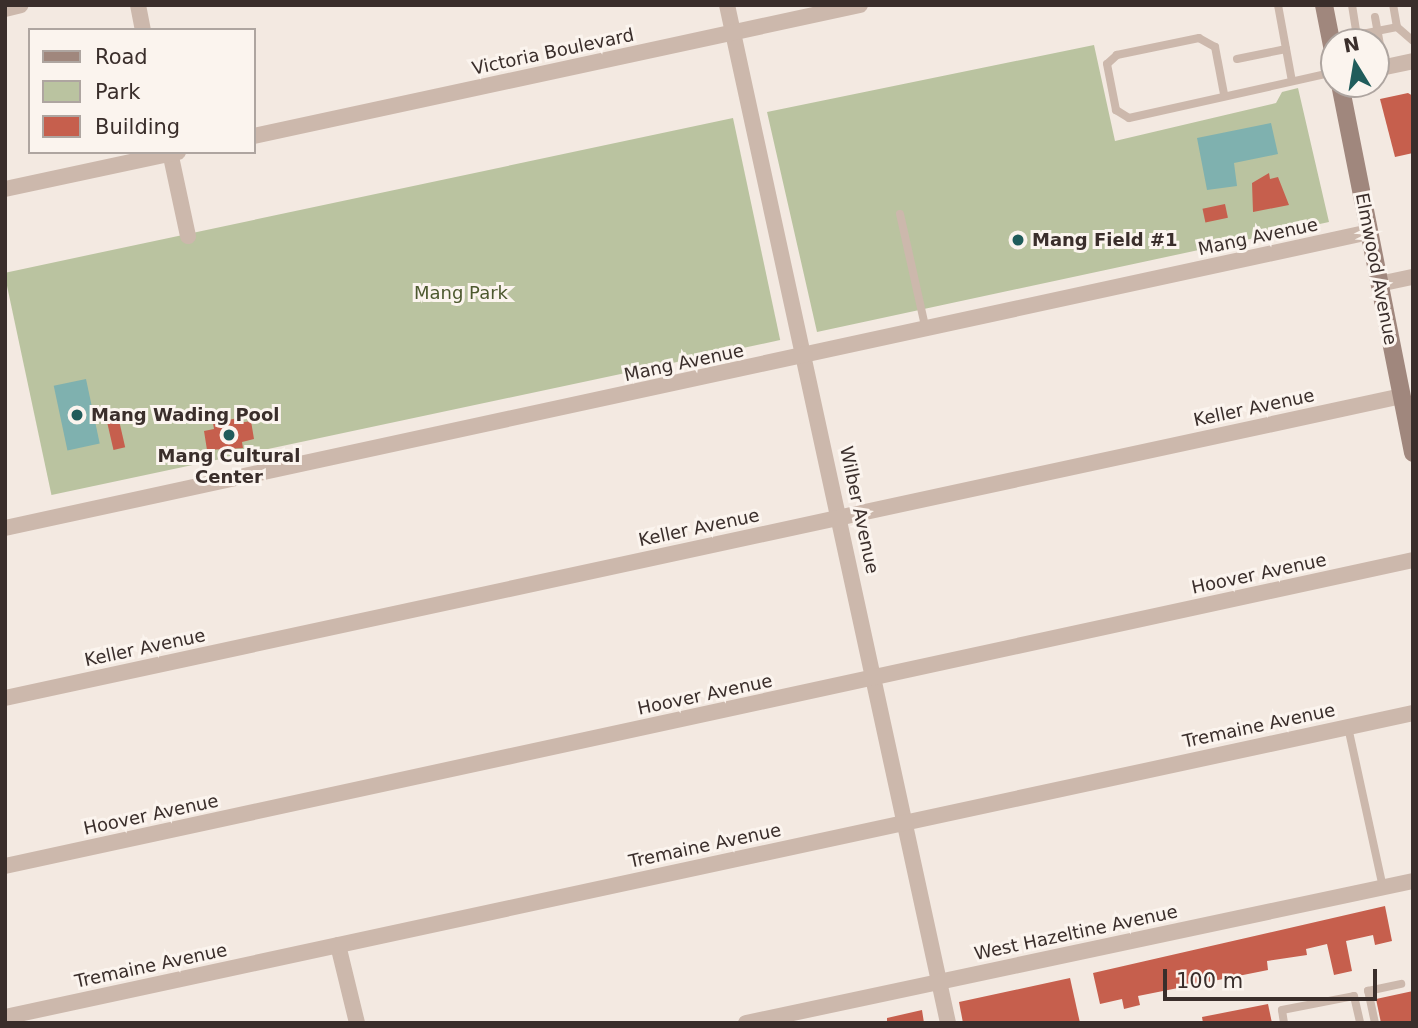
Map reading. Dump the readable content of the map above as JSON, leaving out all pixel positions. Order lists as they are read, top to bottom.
{
  "streets": {
    "street": [
      "Victoria Boulevard",
      "Mang Avenue",
      "Elmwood Avenue",
      "Keller Avenue",
      "Wilber Avenue",
      "Hoover Avenue",
      "Tremaine Avenue",
      "West Hazeltine Avenue"
    ]
  },
  "crossings": [
    ["Victoria Boulevard", "Wilber Avenue"],
    ["Mang Avenue", "Elmwood Avenue"],
    ["Mang Avenue", "Wilber Avenue"],
    ["Elmwood Avenue", "Keller Avenue"],
    ["Keller Avenue", "Wilber Avenue"],
    ["Wilber Avenue", "Hoover Avenue"],
    ["Wilber Avenue", "Tremaine Avenue"],
    ["Wilber Avenue", "West Hazeltine Avenue"]
  ],
  "parks": ["Mang Park"],
  "places": ["Mang Field #1", "Mang Wading Pool", "Mang Cultural Center"],
  "legend": ["Road", "Park", "Building"],
  "scale_bar": "100 m",
  "north": "top"
}
